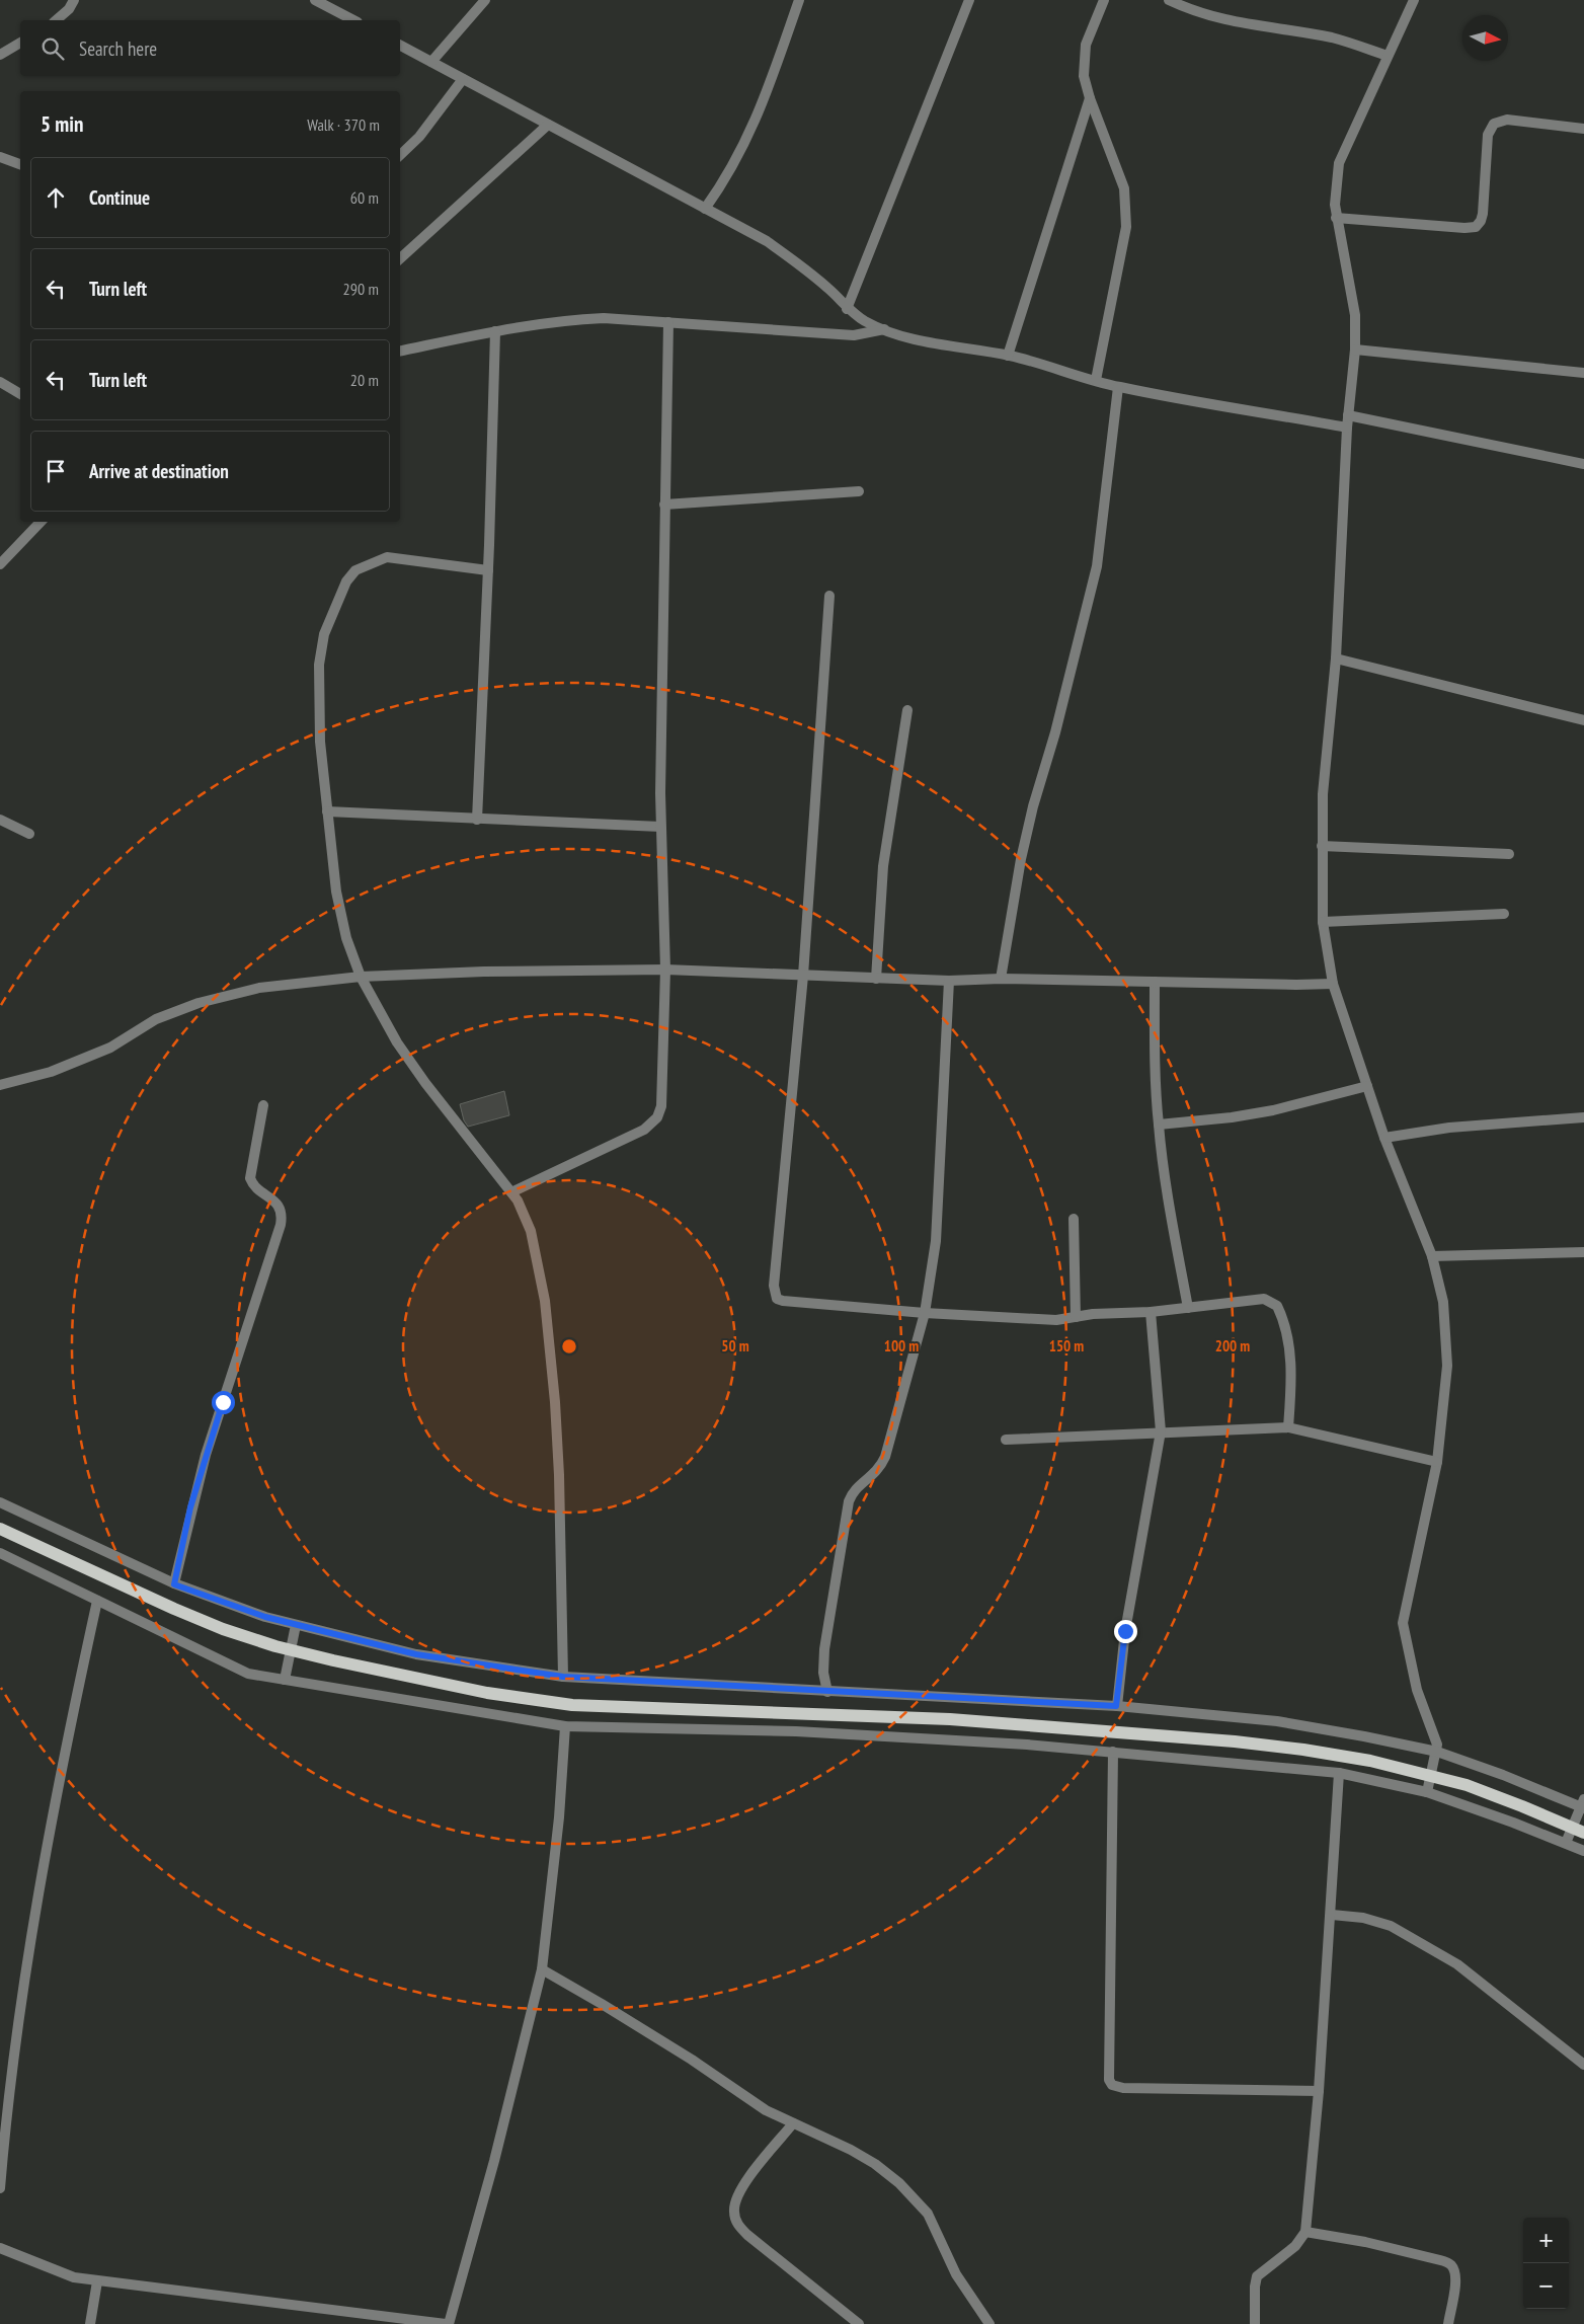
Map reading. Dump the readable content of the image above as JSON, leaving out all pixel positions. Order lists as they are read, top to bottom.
{
  "north": "right",
  "page": {
    "search": "Search here",
    "heading": ["5 min", "Walk · 370 m"],
    "list": [
      ["Continue", "60 m"],
      ["Turn left", "290 m"],
      ["Turn left", "20 m"],
      "Arrive at destination"
    ],
    "map_buttons": ["+", "−"]
  },
  "rings": [
    "50 m",
    "100 m",
    "150 m",
    "200 m"
  ]
}
